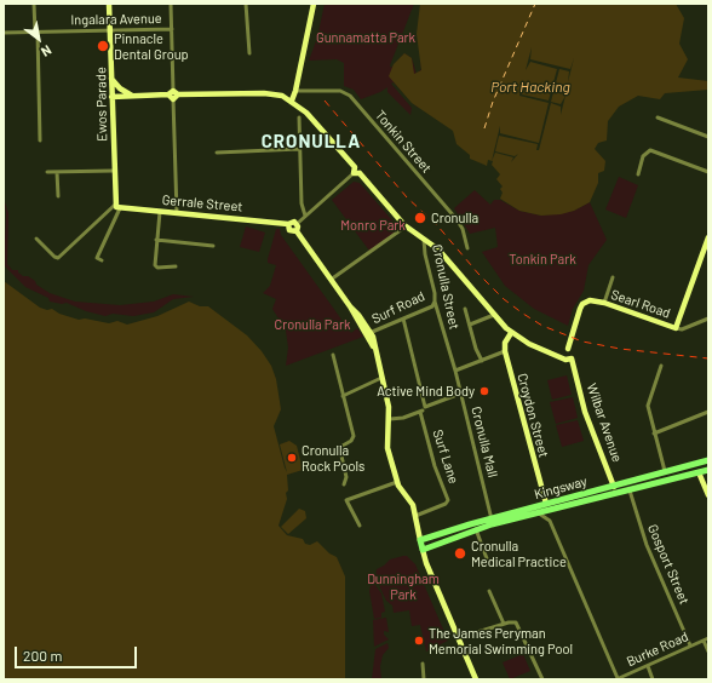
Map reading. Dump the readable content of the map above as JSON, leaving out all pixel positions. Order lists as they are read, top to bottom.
{
  "streets": {
    "main road": ["Wilbar Avenue", "Kingsway"],
    "street": [
      "Ingalara Avenue",
      "Ewos Parade",
      "Tonkin Street",
      "Gerrale Street",
      "Cronulla Street",
      "Searl Road",
      "Surf Road",
      "Croydon Street",
      "Cronulla Mall",
      "Surf Lane",
      "Gosport Street",
      "Burke Road"
    ]
  },
  "crossings": [
    ["Ingalara Avenue", "Ewos Parade"],
    ["Ewos Parade", "Gerrale Street"],
    ["Cronulla Street", "Surf Road"],
    ["Cronulla Street", "Cronulla Mall"],
    ["Searl Road", "Wilbar Avenue"],
    ["Croydon Street", "Kingsway"],
    ["Wilbar Avenue", "Kingsway"],
    ["Cronulla Mall", "Kingsway"],
    ["Kingsway", "Gosport Street"],
    ["Gosport Street", "Burke Road"]
  ],
  "districts": ["CRONULLA"],
  "water": ["Port Hacking"],
  "parks": [
    "Gunnamatta Park",
    "Monro Park",
    "Tonkin Park",
    "Cronulla Park",
    "Dunningham Park"
  ],
  "places": [
    "Pinnacle Dental Group",
    "Cronulla",
    "Active Mind Body",
    "Cronulla Rock Pools",
    "Cronulla Medical Practice",
    "The James Peryman Memorial Swimming Pool"
  ],
  "scale_bar": "200 m",
  "north": "bottom right"
}
